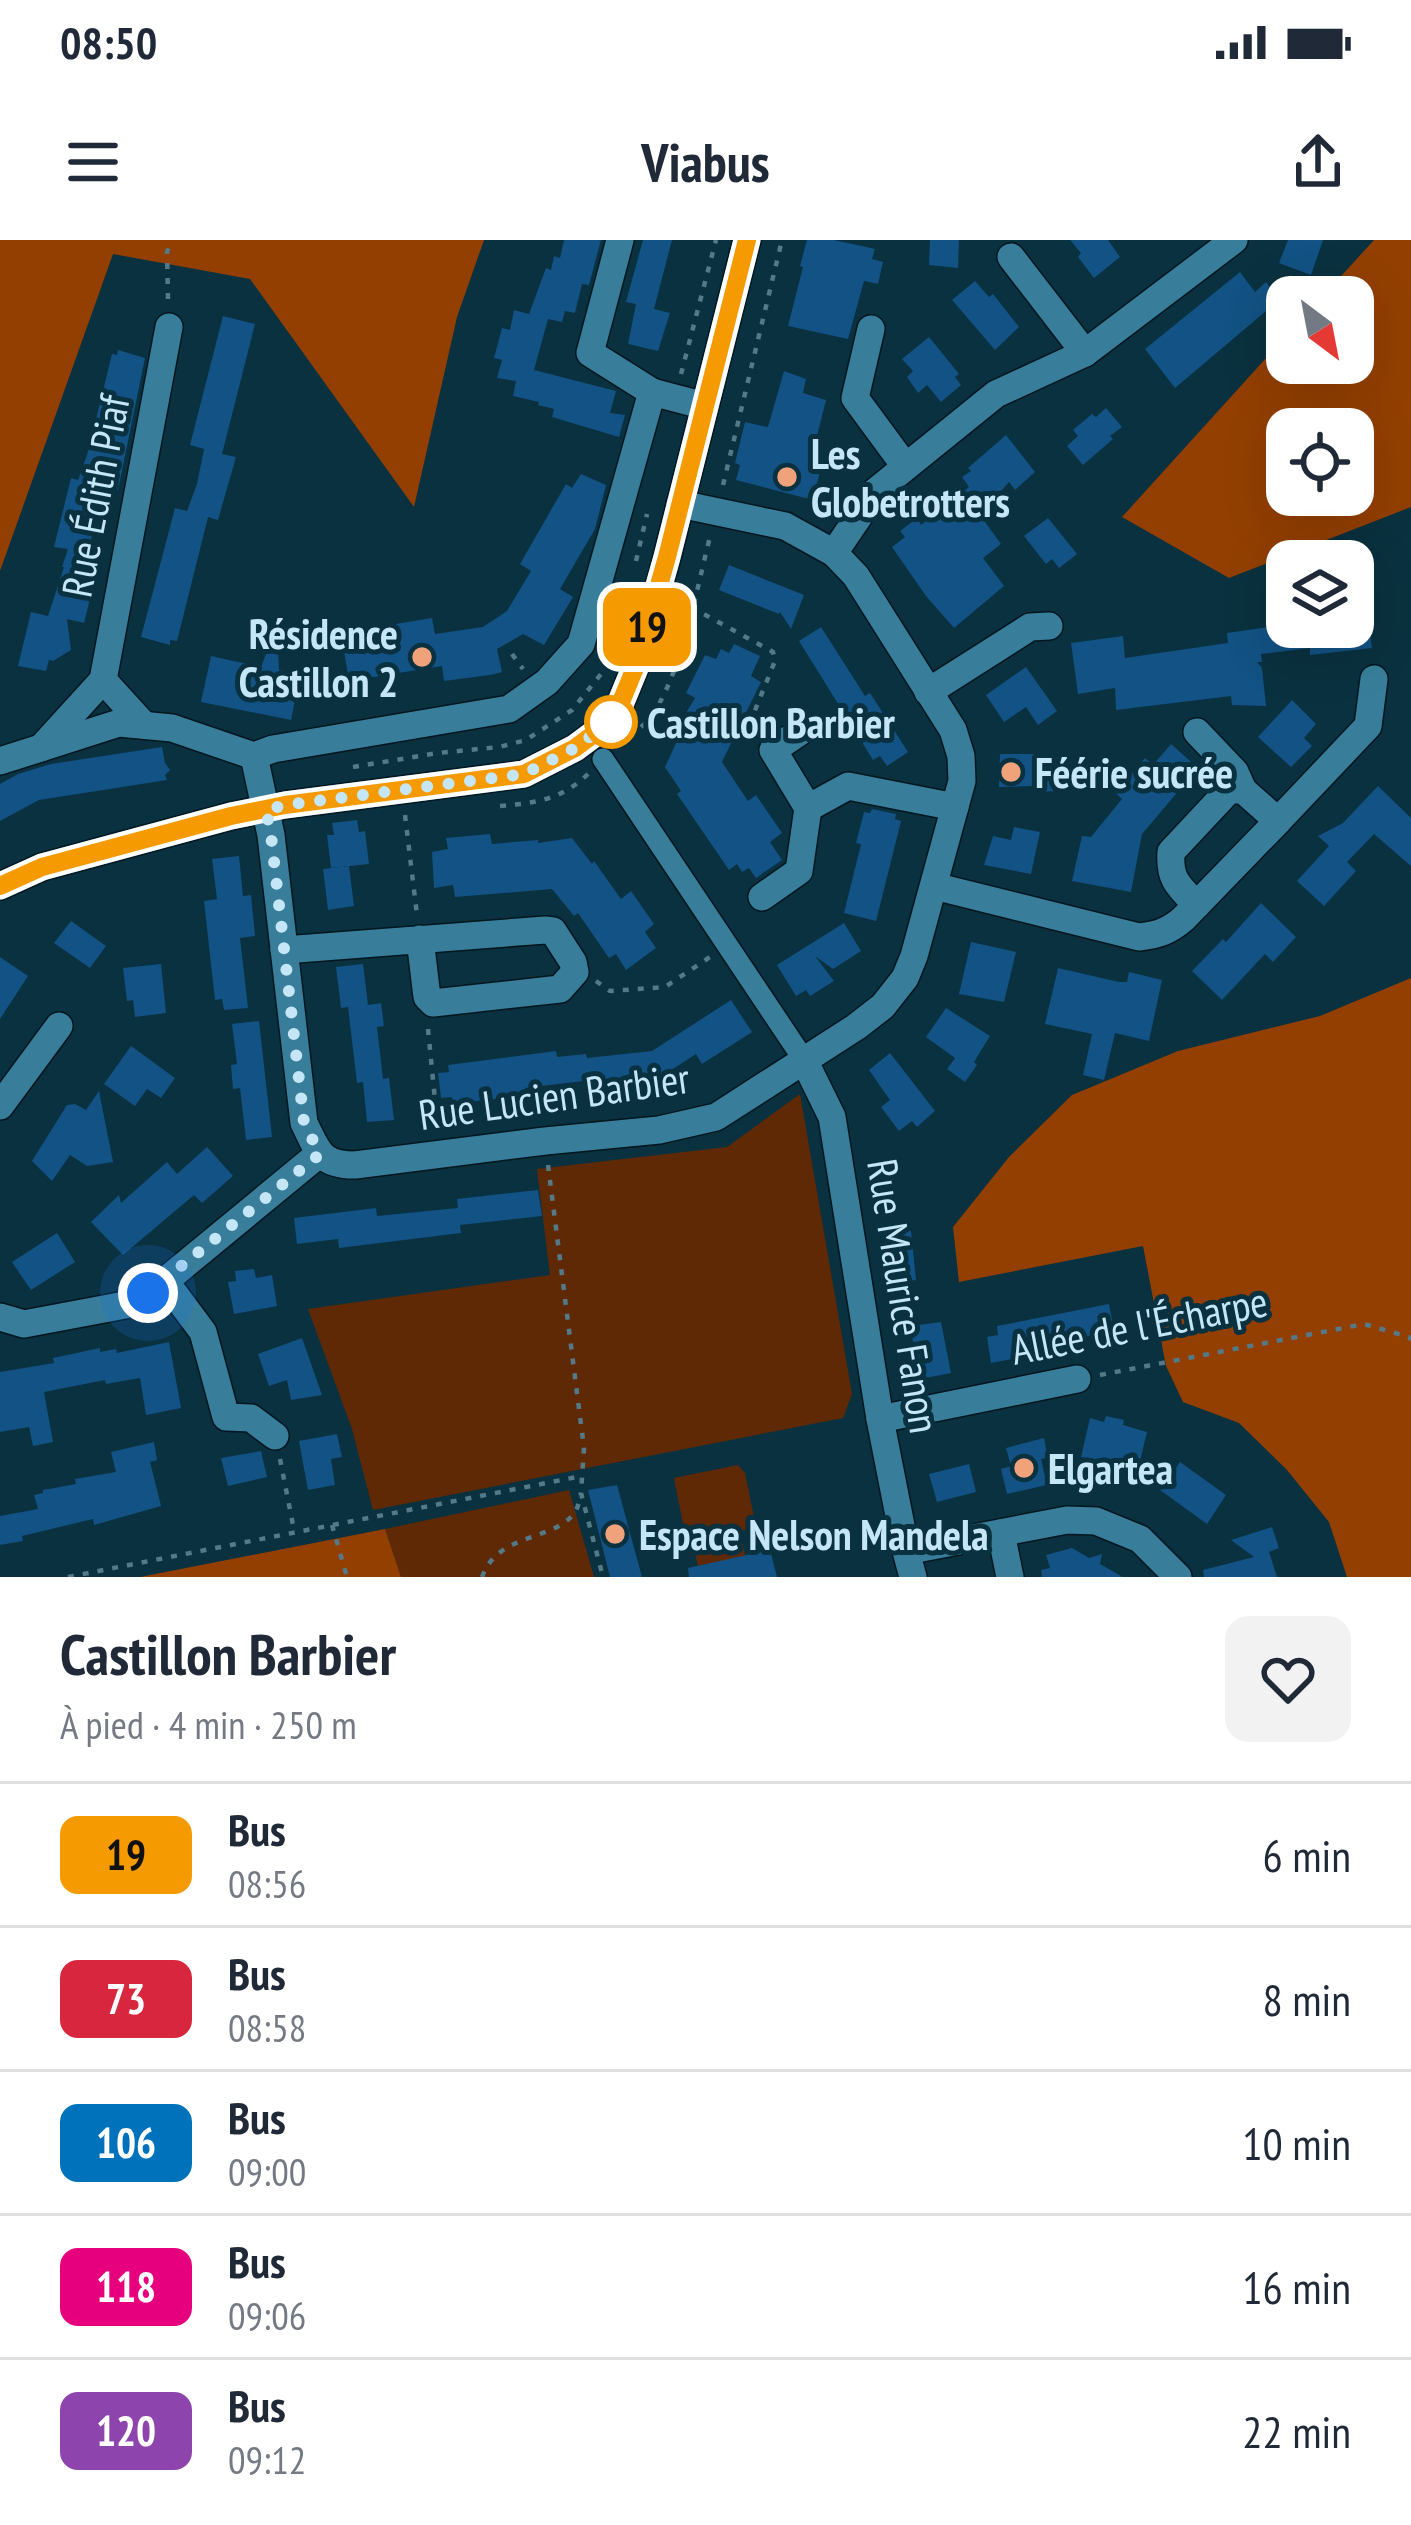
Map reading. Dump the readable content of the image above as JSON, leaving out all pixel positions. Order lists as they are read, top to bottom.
{
  "streets": {
    "street": [
      "Rue Édith Piaf",
      "Rue Lucien Barbier",
      "Rue Maurice Fanon",
      "Allée de l'Écharpe"
    ]
  },
  "crossings": [
    ["Rue Lucien Barbier", "Rue Maurice Fanon"],
    ["Rue Maurice Fanon", "Allée de l'Écharpe"]
  ],
  "places": [
    "Les Globetrotters",
    "Résidence Castillon 2",
    "Castillon Barbier",
    "Féérie sucrée",
    "Elgartea",
    "Espace Nelson Mandela"
  ],
  "lines": ["bus line 19"],
  "north": "bottom right",
  "page": {
    "status": "08:50",
    "header": "Viabus",
    "on_map": "19",
    "heading": ["Castillon Barbier", "À pied · 4 min · 250 m"],
    "list": [
      {
        "mark": "19",
        "name": "Bus",
        "note": "08:56",
        "value": "6 min"
      },
      {
        "mark": "73",
        "name": "Bus",
        "note": "08:58",
        "value": "8 min"
      },
      {
        "mark": "106",
        "name": "Bus",
        "note": "09:00",
        "value": "10 min"
      },
      {
        "mark": "118",
        "name": "Bus",
        "note": "09:06",
        "value": "16 min"
      },
      {
        "mark": "120",
        "name": "Bus",
        "note": "09:12",
        "value": "22 min"
      }
    ]
  }
}
